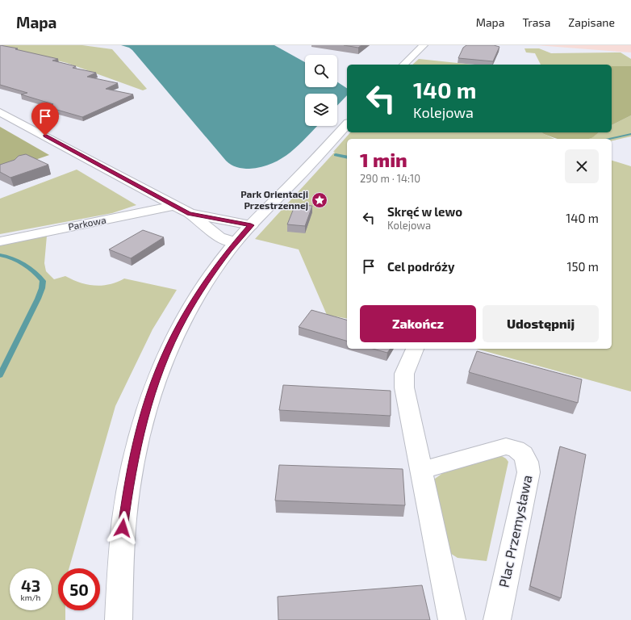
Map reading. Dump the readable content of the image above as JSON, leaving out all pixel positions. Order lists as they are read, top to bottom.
{
  "streets": {
    "street": ["Parkowa", "Plac Przemysława"]
  },
  "places": {
    "place": ["Park Orientacji Przestrzennej"]
  },
  "page": {
    "header": "Mapa",
    "nav": ["Mapa", "Trasa", "Zapisane"],
    "turn": ["140 m", "Kolejowa"],
    "heading": ["1 min", "290 m · 14:10"],
    "list": [
      {
        "name": "Skręć w lewo",
        "note": "Kolejowa",
        "value": "140 m"
      },
      {
        "name": "Cel podróży",
        "value": "150 m"
      }
    ],
    "buttons": ["Zakończ", "Udostępnij"],
    "speed": "43 km/h",
    "limit": "50"
  }
}
